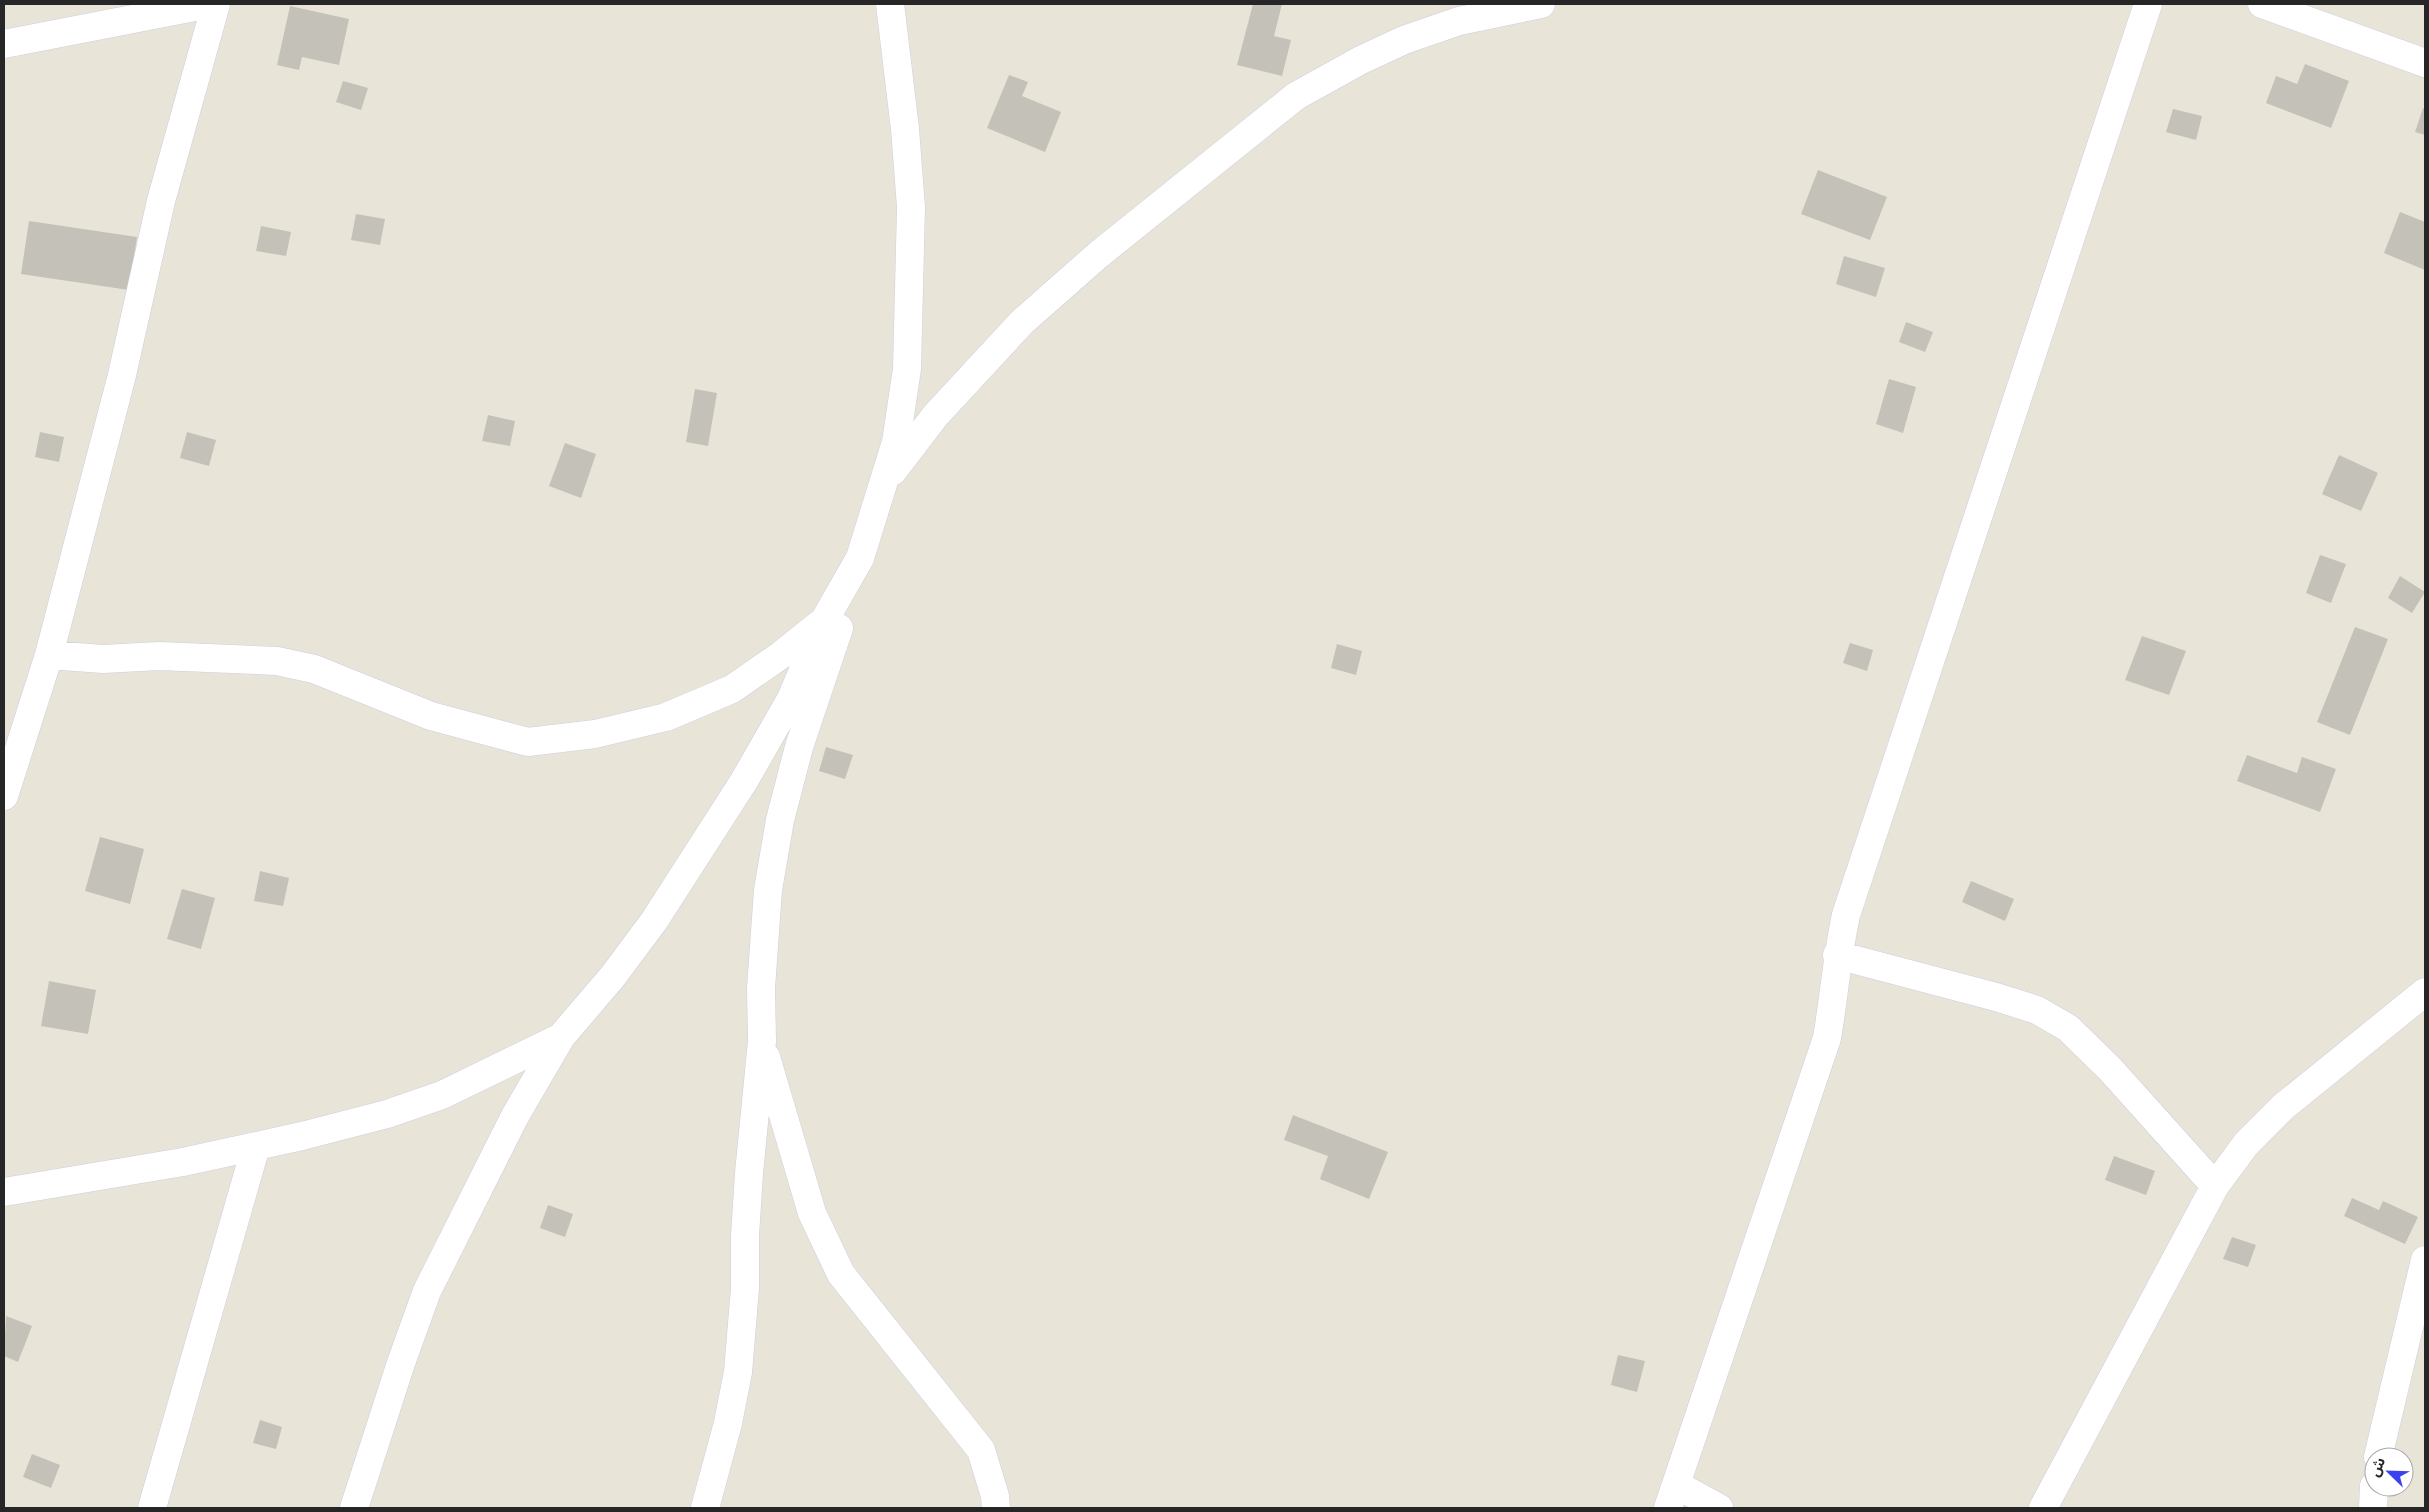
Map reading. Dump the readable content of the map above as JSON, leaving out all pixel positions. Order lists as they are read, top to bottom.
{
  "north": "top left"
}
